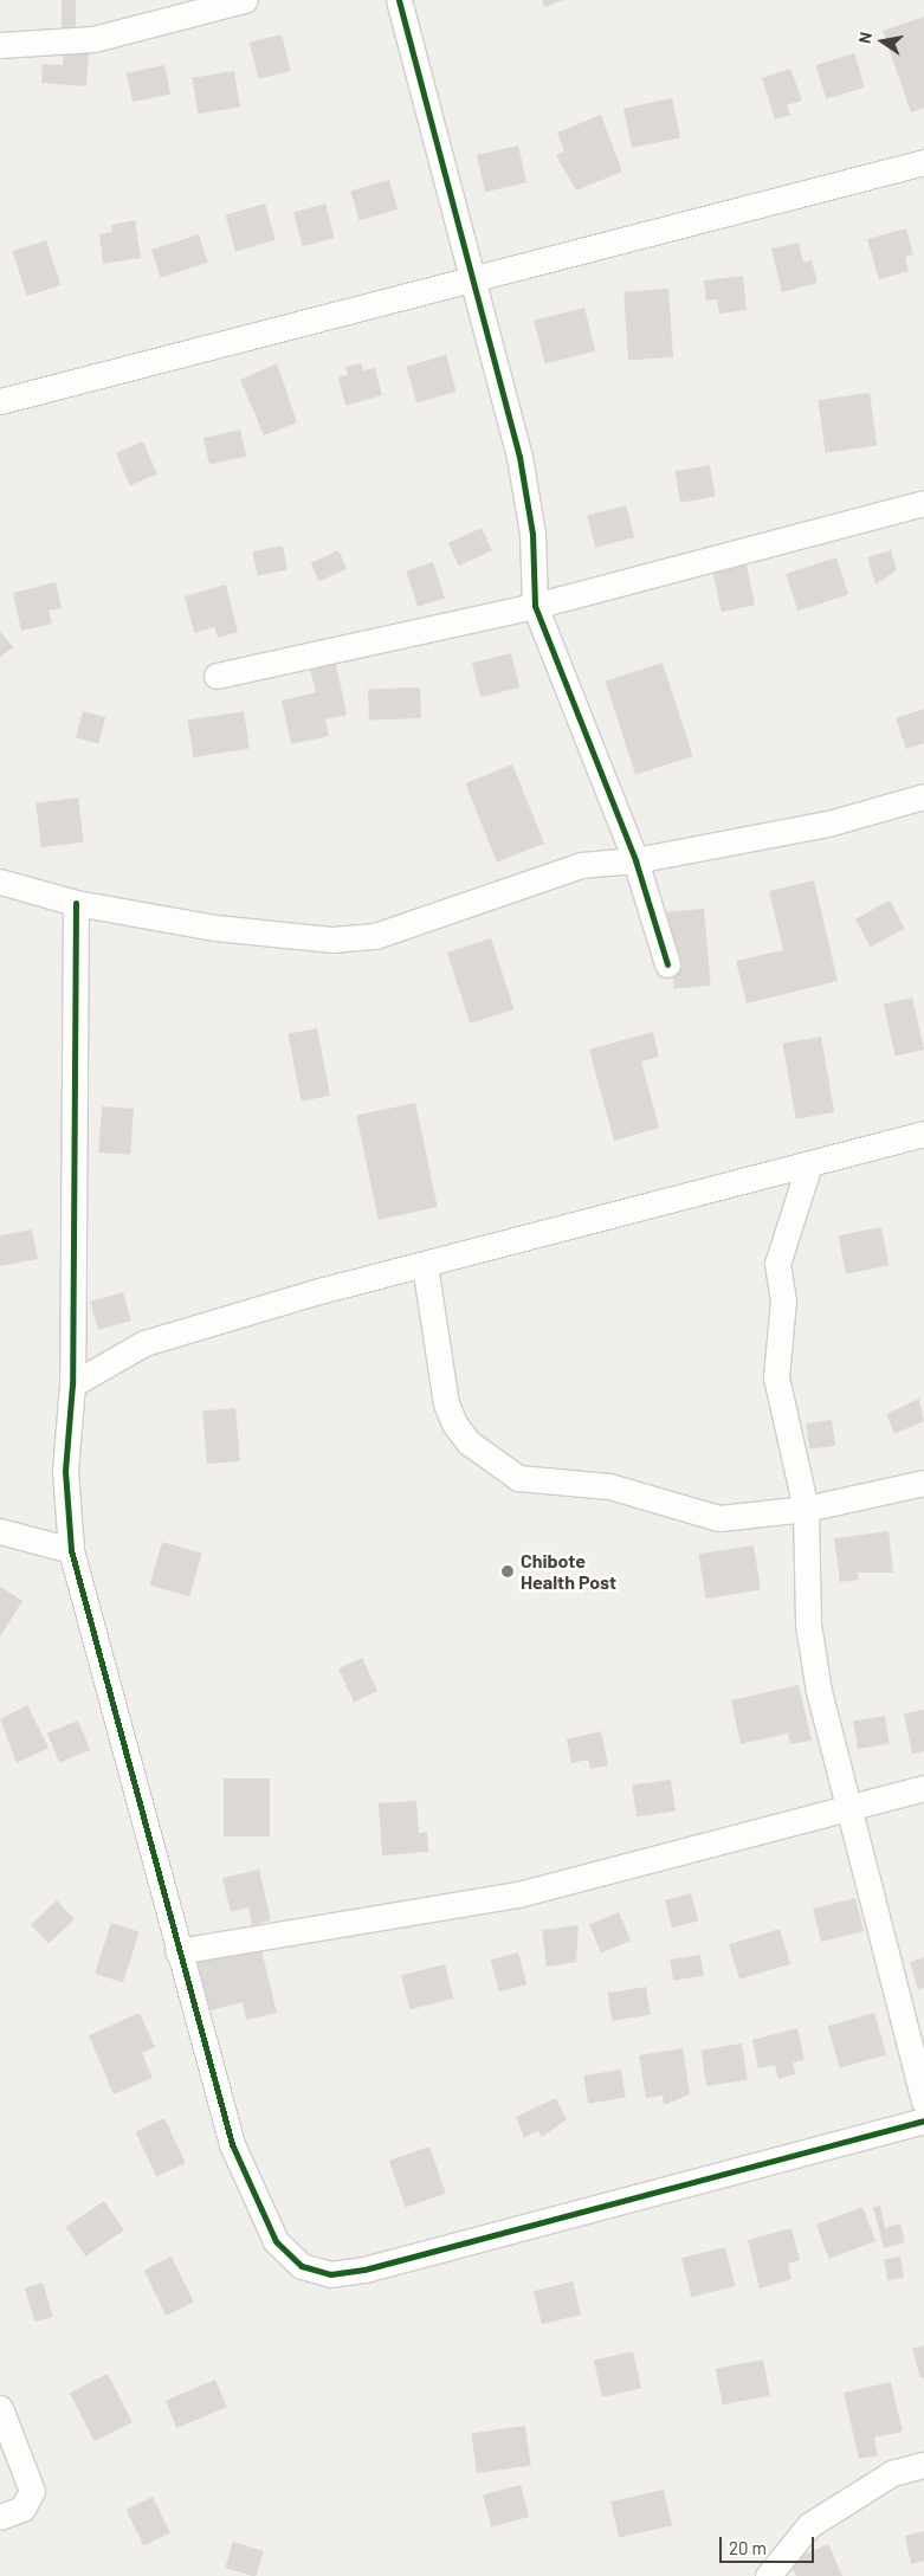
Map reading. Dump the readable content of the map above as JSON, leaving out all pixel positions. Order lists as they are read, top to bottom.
{
  "places": ["Chibote Health Post"],
  "scale_bar": "20 m",
  "north": "left"
}
